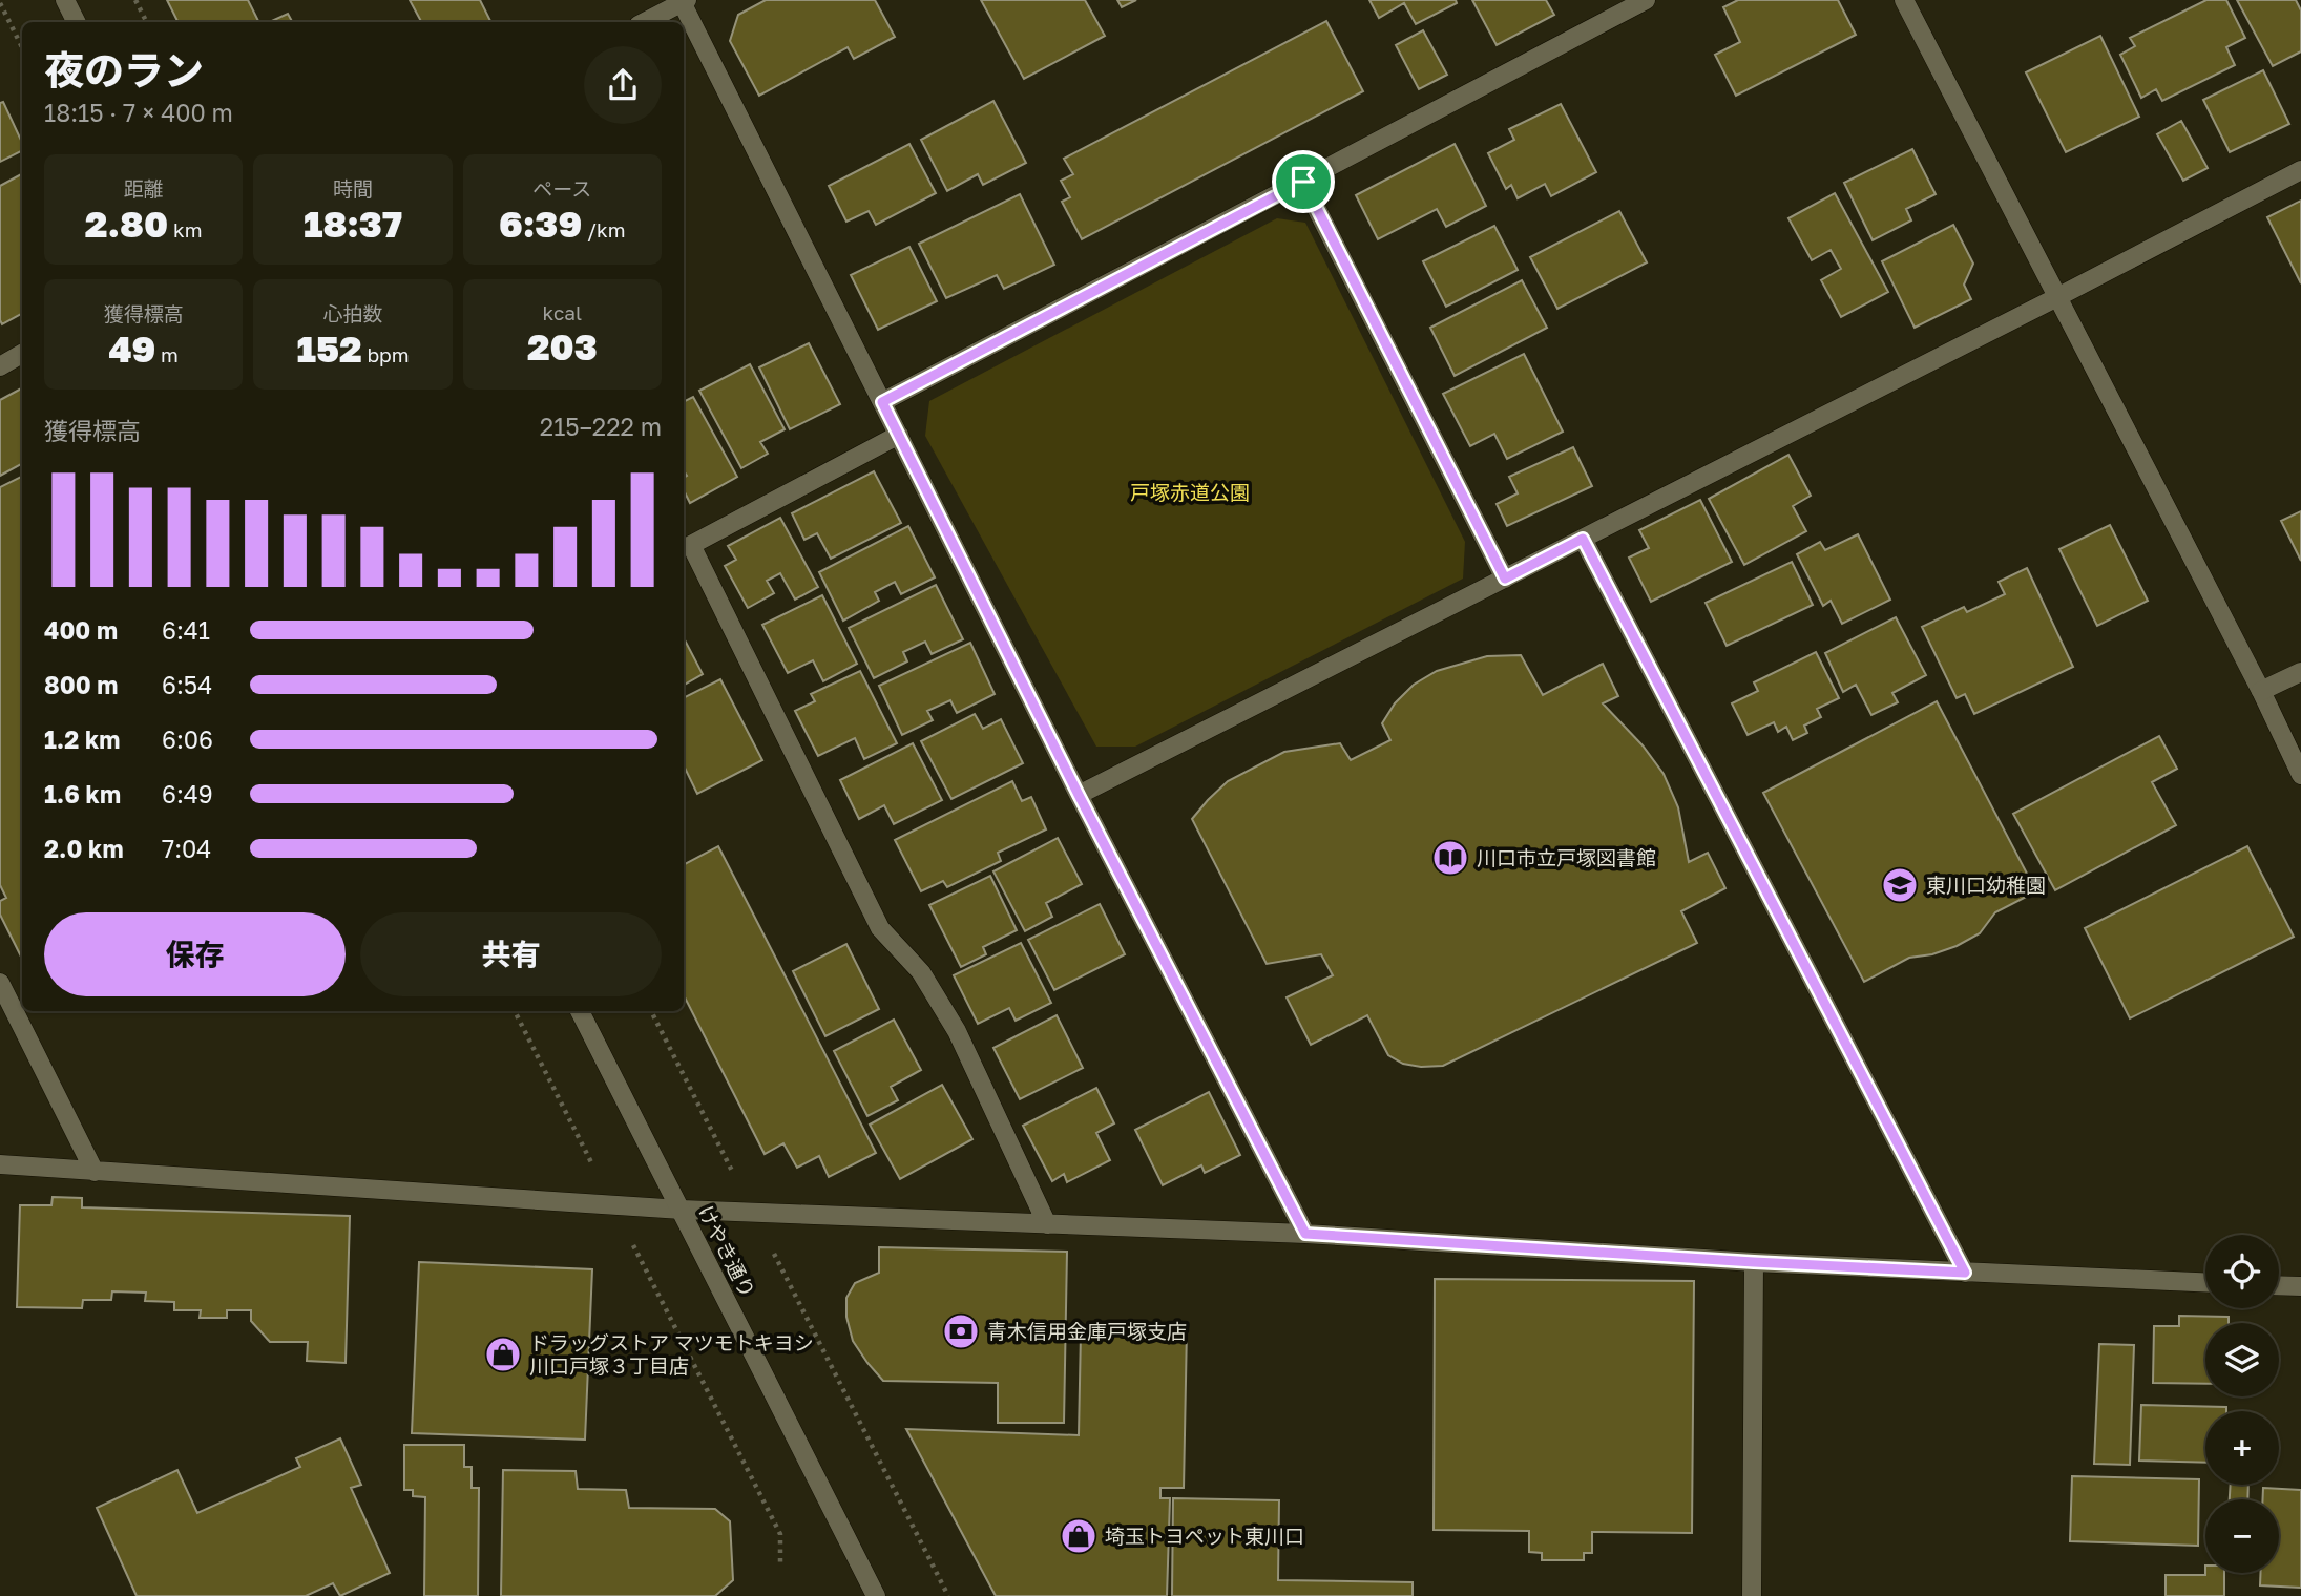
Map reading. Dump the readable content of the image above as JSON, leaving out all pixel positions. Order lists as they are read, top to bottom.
{
  "streets": {
    "street": ["けやき通り"]
  },
  "parks": ["戸塚赤道公園"],
  "places": {
    "library": ["川口市立戸塚図書館"],
    "school or university": ["東川口幼稚園"],
    "bank": ["青木信用金庫戸塚支店"],
    "shop": ["ドラッグストア マツモトキヨシ 川口戸塚３丁目店", "埼玉トヨペット東川口"]
  },
  "page": {
    "heading": ["夜のラン", "18:15 · 7 × 400 m"],
    "stats": [
      ["距離", "2.80 km"],
      ["時間", "18:37"],
      ["ペース", "6:39 /km"],
      ["獲得標高", "49 m"],
      ["心拍数", "152 bpm"],
      ["kcal", "203"]
    ],
    "chart": ["獲得標高", "215–222 m"],
    "list": [
      {
        "name": "400 m",
        "note": "6:41"
      },
      {
        "name": "800 m",
        "note": "6:54"
      },
      {
        "name": "1.2 km",
        "note": "6:06"
      },
      {
        "name": "1.6 km",
        "note": "6:49"
      },
      {
        "name": "2.0 km",
        "note": "7:04"
      }
    ],
    "buttons": ["保存", "共有"],
    "map_buttons": ["+", "−"]
  }
}
